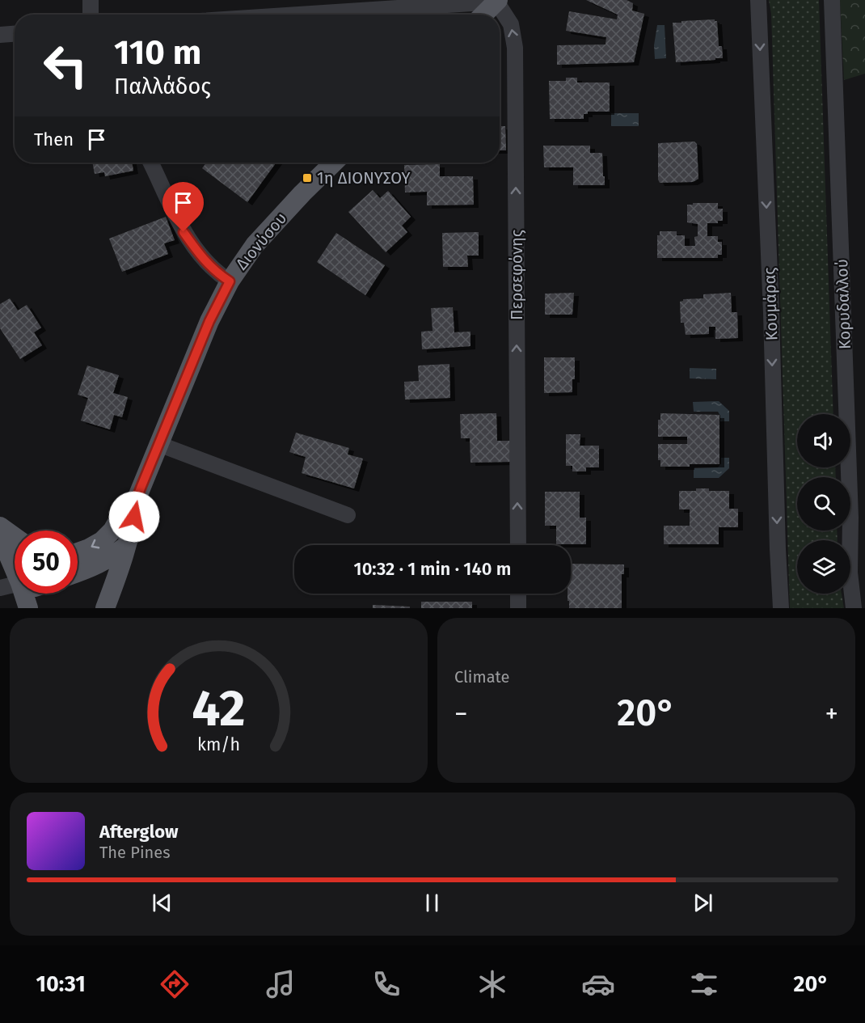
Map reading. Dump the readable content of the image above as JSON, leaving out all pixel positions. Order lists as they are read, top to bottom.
{
  "streets": {
    "main road": ["Διονύσου"],
    "street": ["Περσεφόνης", "Κουμάρας", "Κορυδαλλού"]
  },
  "one_way": ["Περσεφόνης", "Κουμάρας"],
  "places": {
    "transit": ["1η ΔΙΟΝΥΣΟΥ"]
  },
  "page": {
    "turn": ["110 m", "Παλλάδος"],
    "then": "Then",
    "limit": "50",
    "trip": "10:32 · 1 min · 140 m",
    "tile": "Climate",
    "heat": ["−", "20°", "+"],
    "song": ["Afterglow", "The Pines"],
    "tabs": ["10:31", "20°"],
    "gauge": ["42", "km/h"]
  }
}
